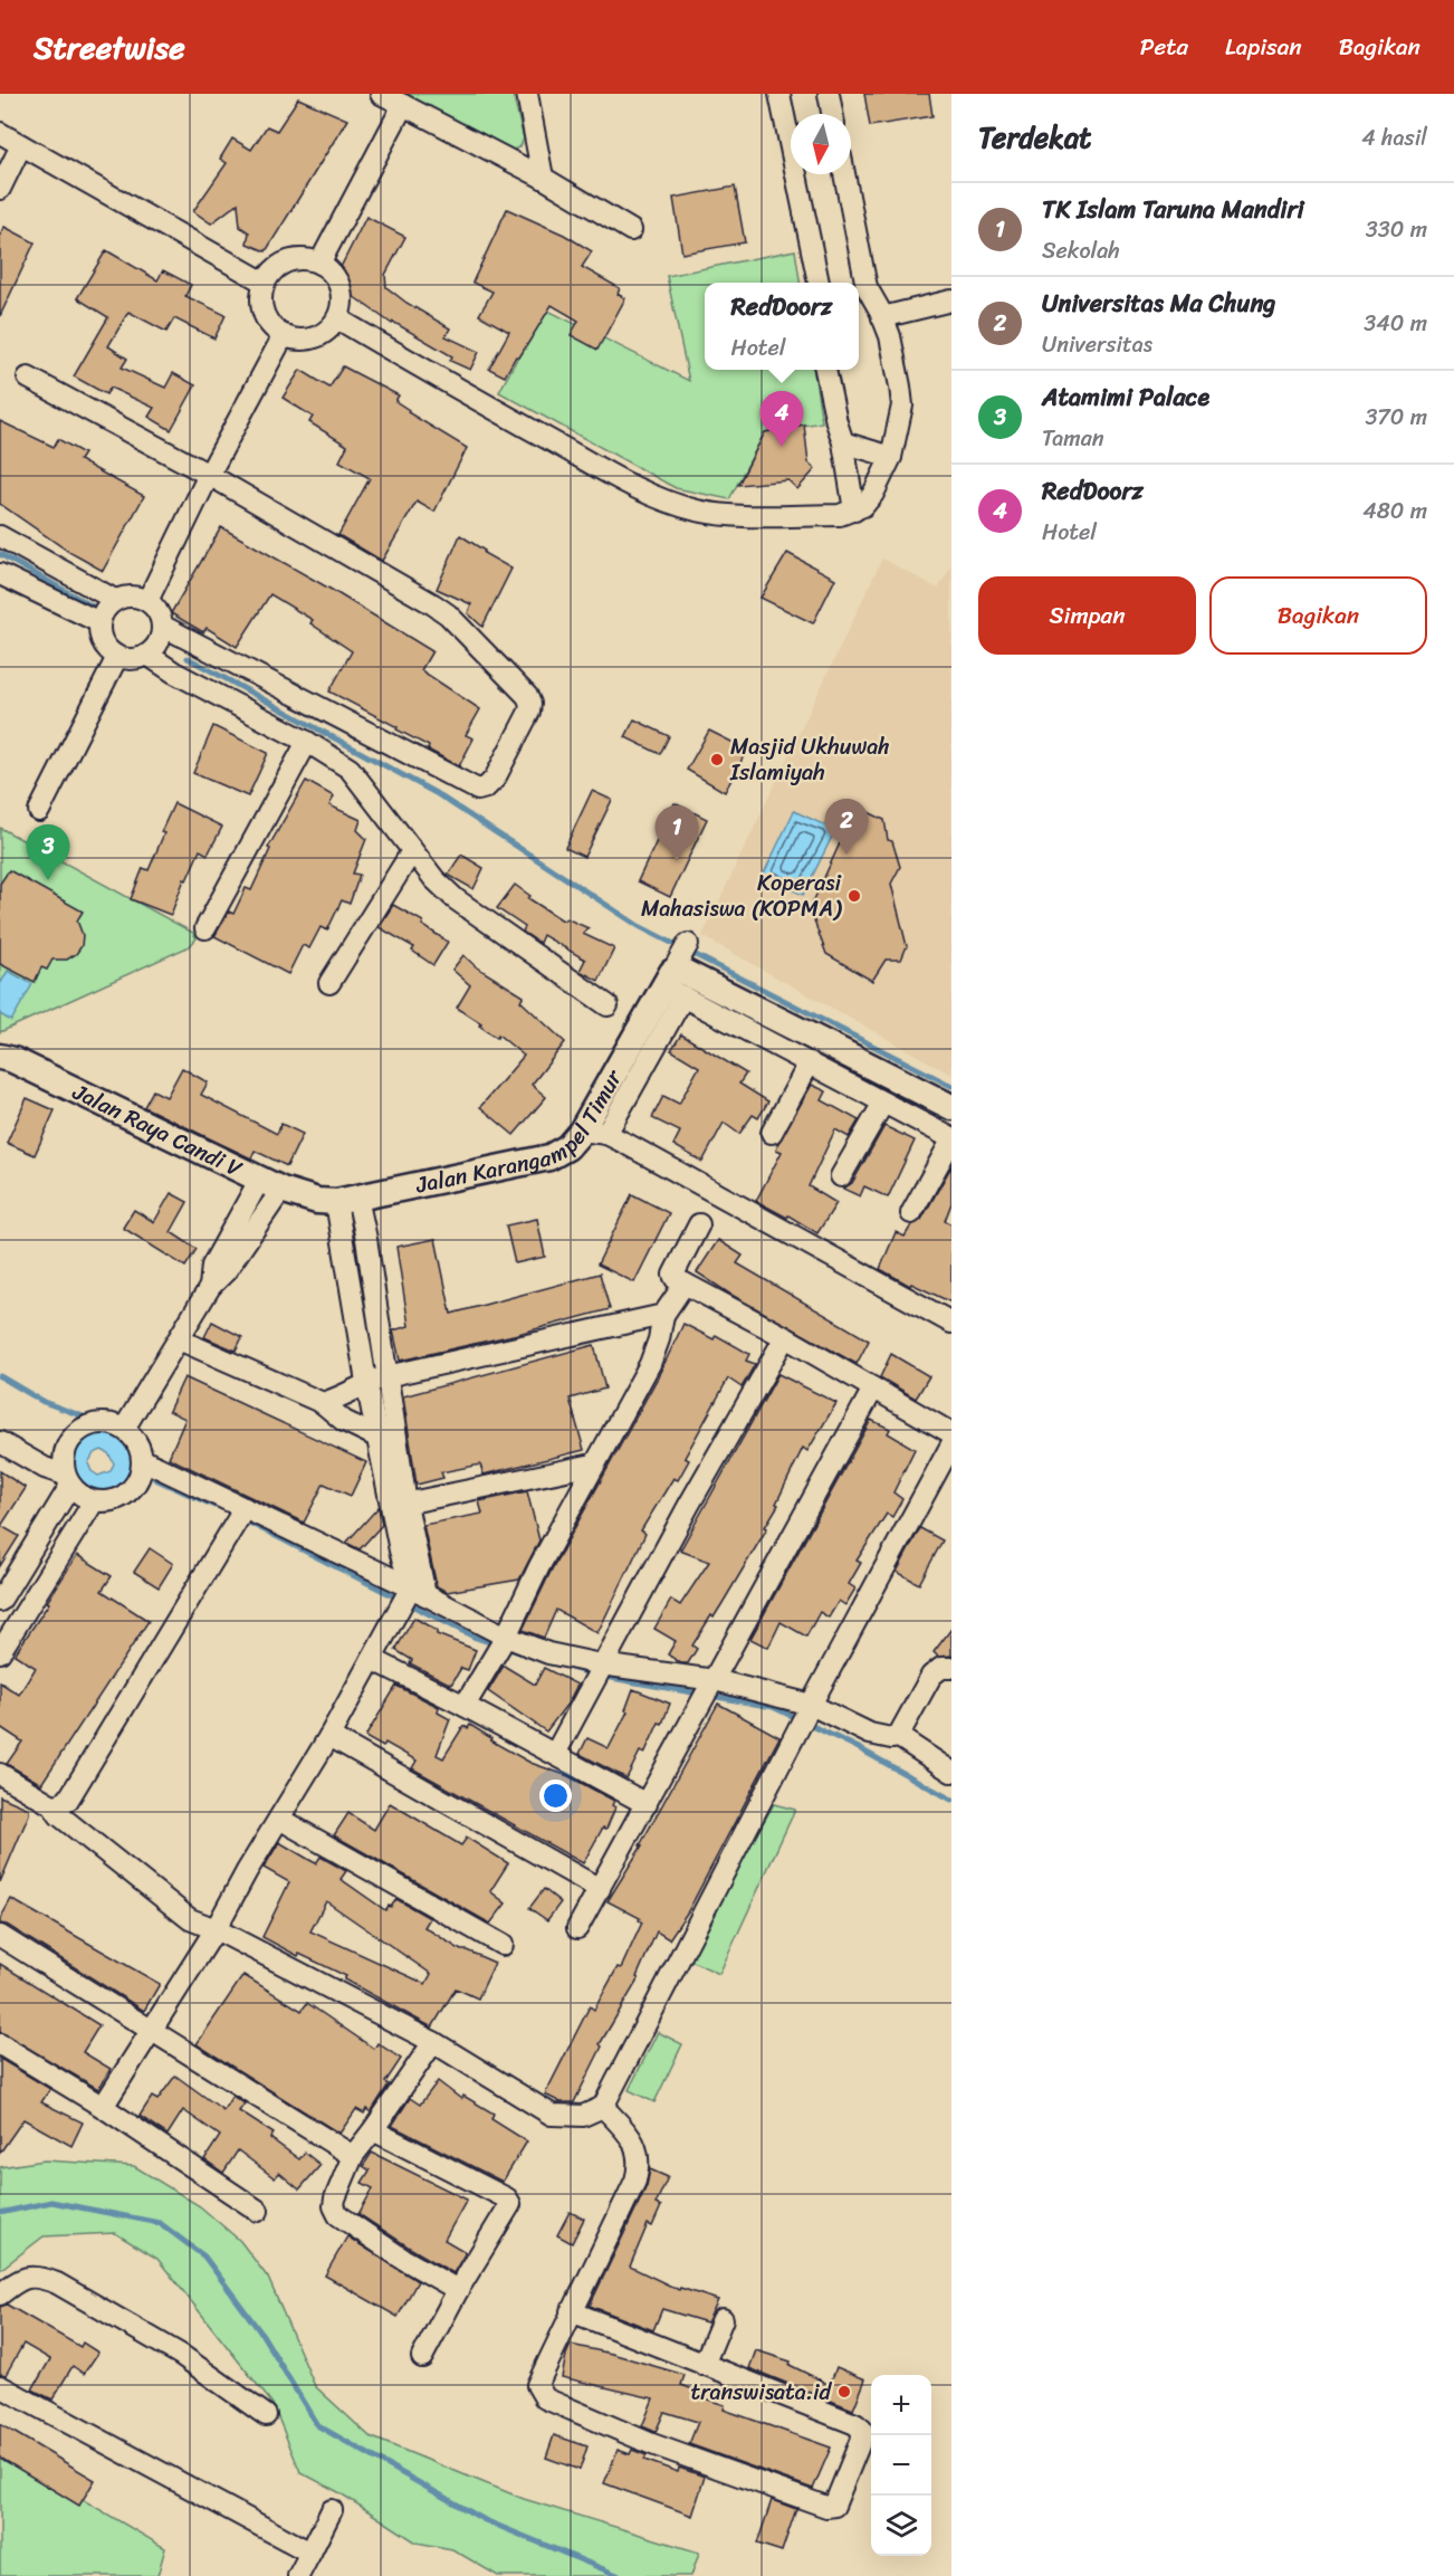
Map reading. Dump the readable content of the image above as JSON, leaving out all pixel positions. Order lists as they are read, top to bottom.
{
  "streets": {
    "street": ["Jalan Karangampel Timur", "Jalan Raya Candi V"]
  },
  "crossings": [
    ["Jalan Karangampel Timur", "Jalan Raya Candi V"]
  ],
  "places": ["Masjid Ukhuwah Islamiyah", "Koperasi Mahasiswa (KOPMA)", "transwisata.id"],
  "north": "bottom",
  "page": {
    "header": "Streetwise",
    "nav": ["Peta", "Lapisan", "Bagikan"],
    "heading": ["Terdekat", "4 hasil"],
    "list": [
      {
        "mark": "1",
        "name": "TK Islam Taruna Mandiri",
        "note": "Sekolah",
        "value": "330 m"
      },
      {
        "mark": "2",
        "name": "Universitas Ma Chung",
        "note": "Universitas",
        "value": "340 m"
      },
      {
        "mark": "3",
        "name": "Atamimi Palace",
        "note": "Taman",
        "value": "370 m"
      },
      {
        "mark": "4",
        "name": "RedDoorz",
        "note": "Hotel",
        "value": "480 m"
      }
    ],
    "popup": ["RedDoorz", "Hotel"],
    "pins": [
      "4",
      "2",
      "1",
      "3"
    ],
    "buttons": ["Simpan", "Bagikan"],
    "map_buttons": ["+", "−"]
  }
}
